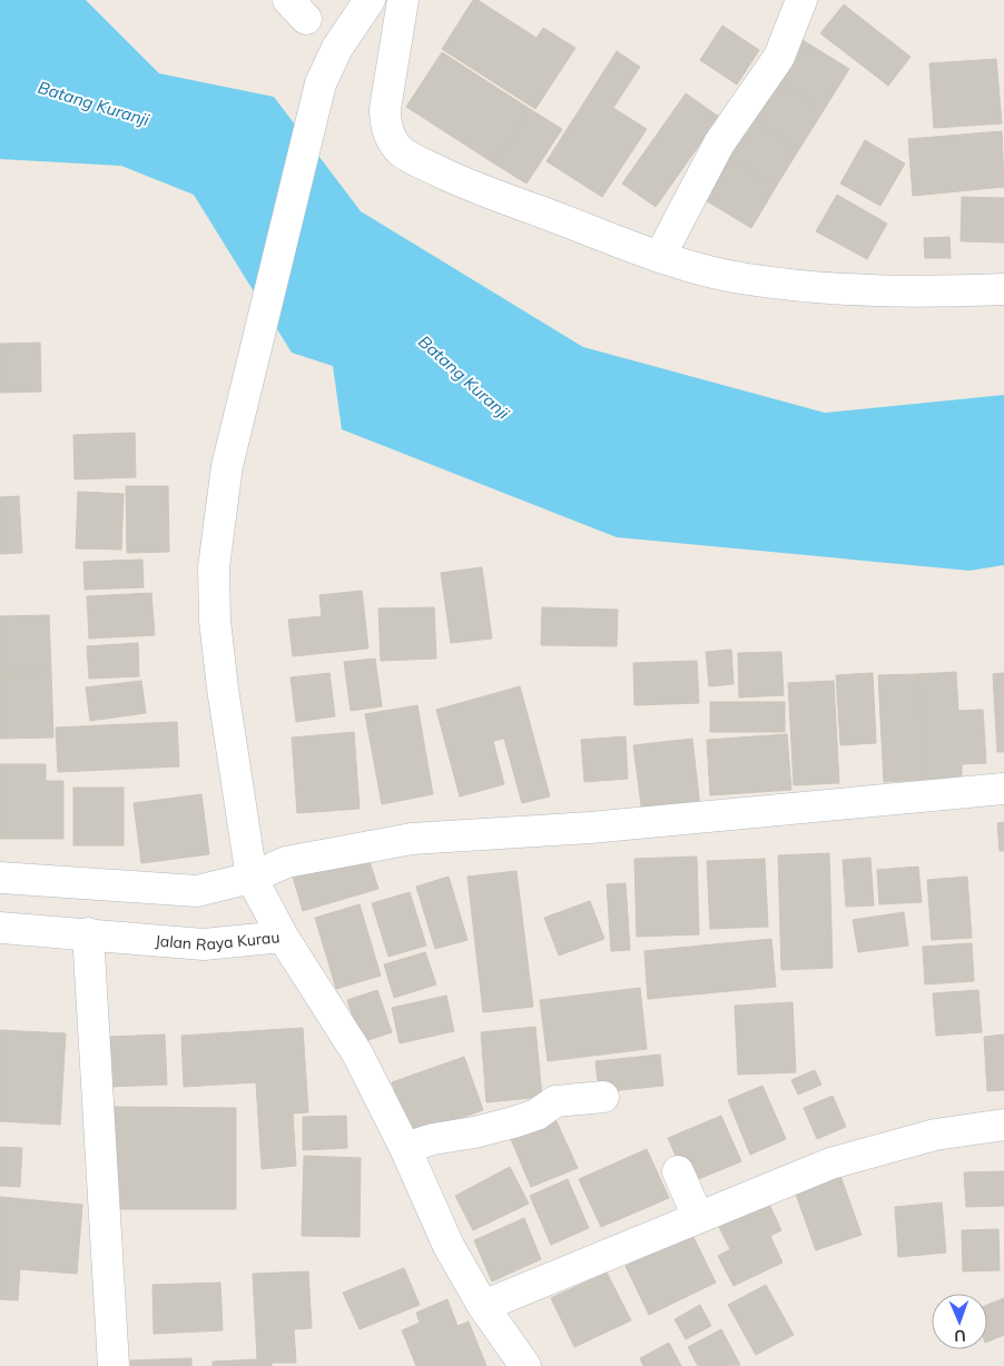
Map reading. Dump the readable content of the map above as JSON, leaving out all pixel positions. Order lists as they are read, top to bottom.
{
  "streets": {
    "street": ["Jalan Raya Kurau"]
  },
  "water": ["Batang Kuranji"],
  "north": "bottom"
}
